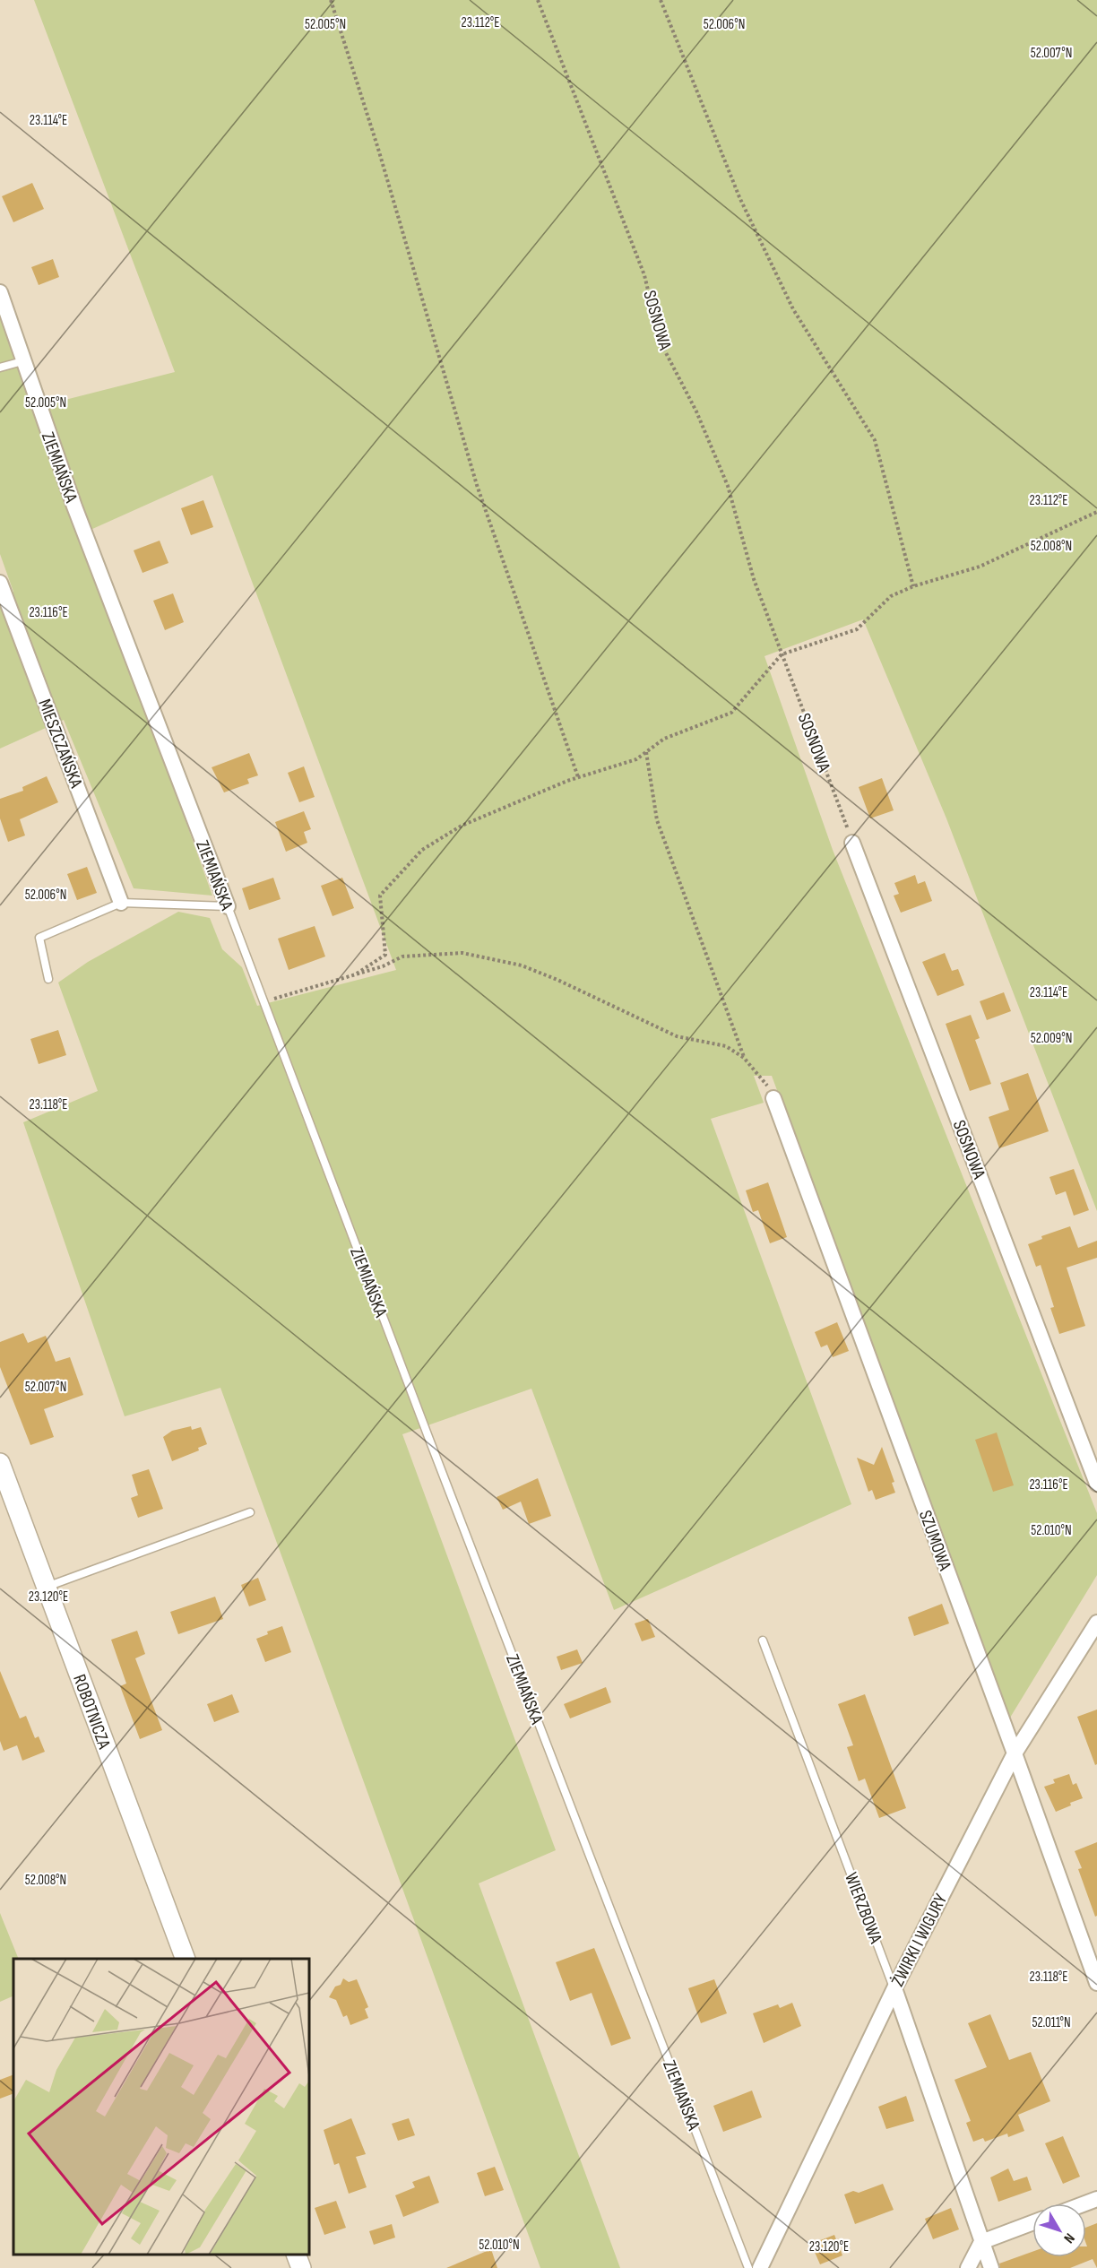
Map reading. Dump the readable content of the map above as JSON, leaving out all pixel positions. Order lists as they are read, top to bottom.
{
  "streets": {
    "street": [
      "SOSNOWA",
      "ZIEMIAŃSKA",
      "MIESZCZAŃSKA",
      "SZUMOWA",
      "ROBOTNICZA",
      "WIERZBOWA",
      "ŻWIRKI I WIGURY"
    ]
  },
  "crossings": [
    ["SZUMOWA", "ŻWIRKI I WIGURY"],
    ["WIERZBOWA", "ŻWIRKI I WIGURY"]
  ],
  "north": "bottom right",
  "coordinates": [
    "23.112°E",
    "52.005°N",
    "52.006°N",
    "52.007°N",
    "23.114°E",
    "52.008°N",
    "23.116°E",
    "52.009°N",
    "23.118°E",
    "52.010°N",
    "23.120°E",
    "52.011°N"
  ]
}
